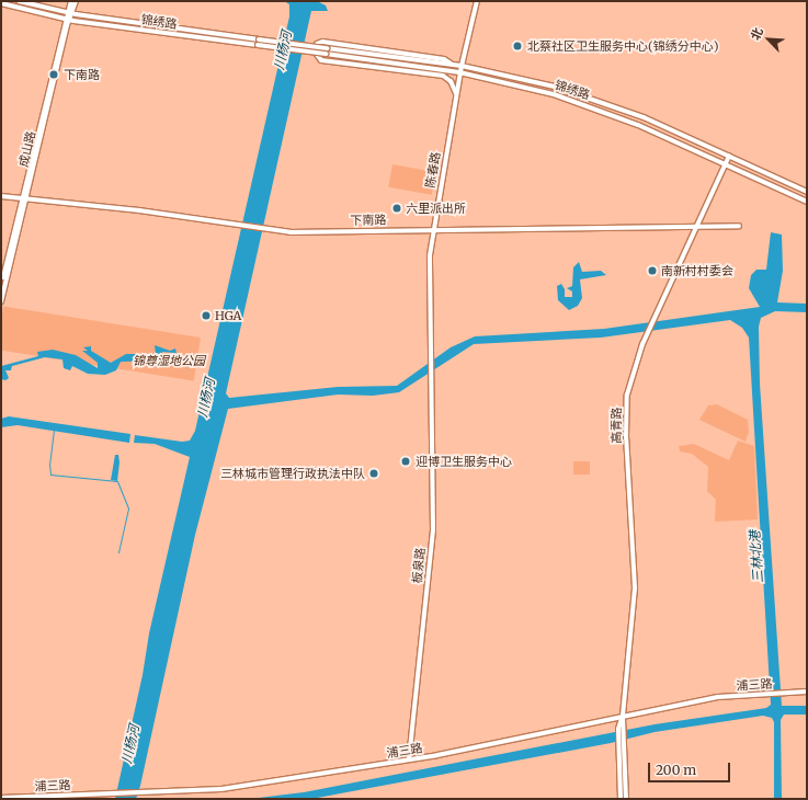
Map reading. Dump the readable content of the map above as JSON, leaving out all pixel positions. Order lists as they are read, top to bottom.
{
  "streets": {
    "main road": [
      "锦绣路",
      "成山路",
      "陈春路",
      "下南路",
      "高青路",
      "板泉路",
      "浦三路"
    ]
  },
  "crossings": [
    ["锦绣路", "成山路"],
    ["锦绣路", "陈春路"],
    ["锦绣路", "高青路"],
    ["成山路", "下南路"],
    ["陈春路", "下南路"],
    ["陈春路", "板泉路"],
    ["下南路", "高青路"],
    ["高青路", "浦三路"],
    ["板泉路", "浦三路"]
  ],
  "water": ["川杨河", "三林北港"],
  "parks": ["锦尊湿地公园"],
  "places": [
    "北蔡社区卫生服务中心(锦绣分中心)",
    "下南路",
    "六里派出所",
    "南新村村委会",
    "HGA",
    "迎博卫生服务中心",
    "三林城市管理行政执法中队"
  ],
  "scale_bar": "200 m",
  "north": "top left"
}
